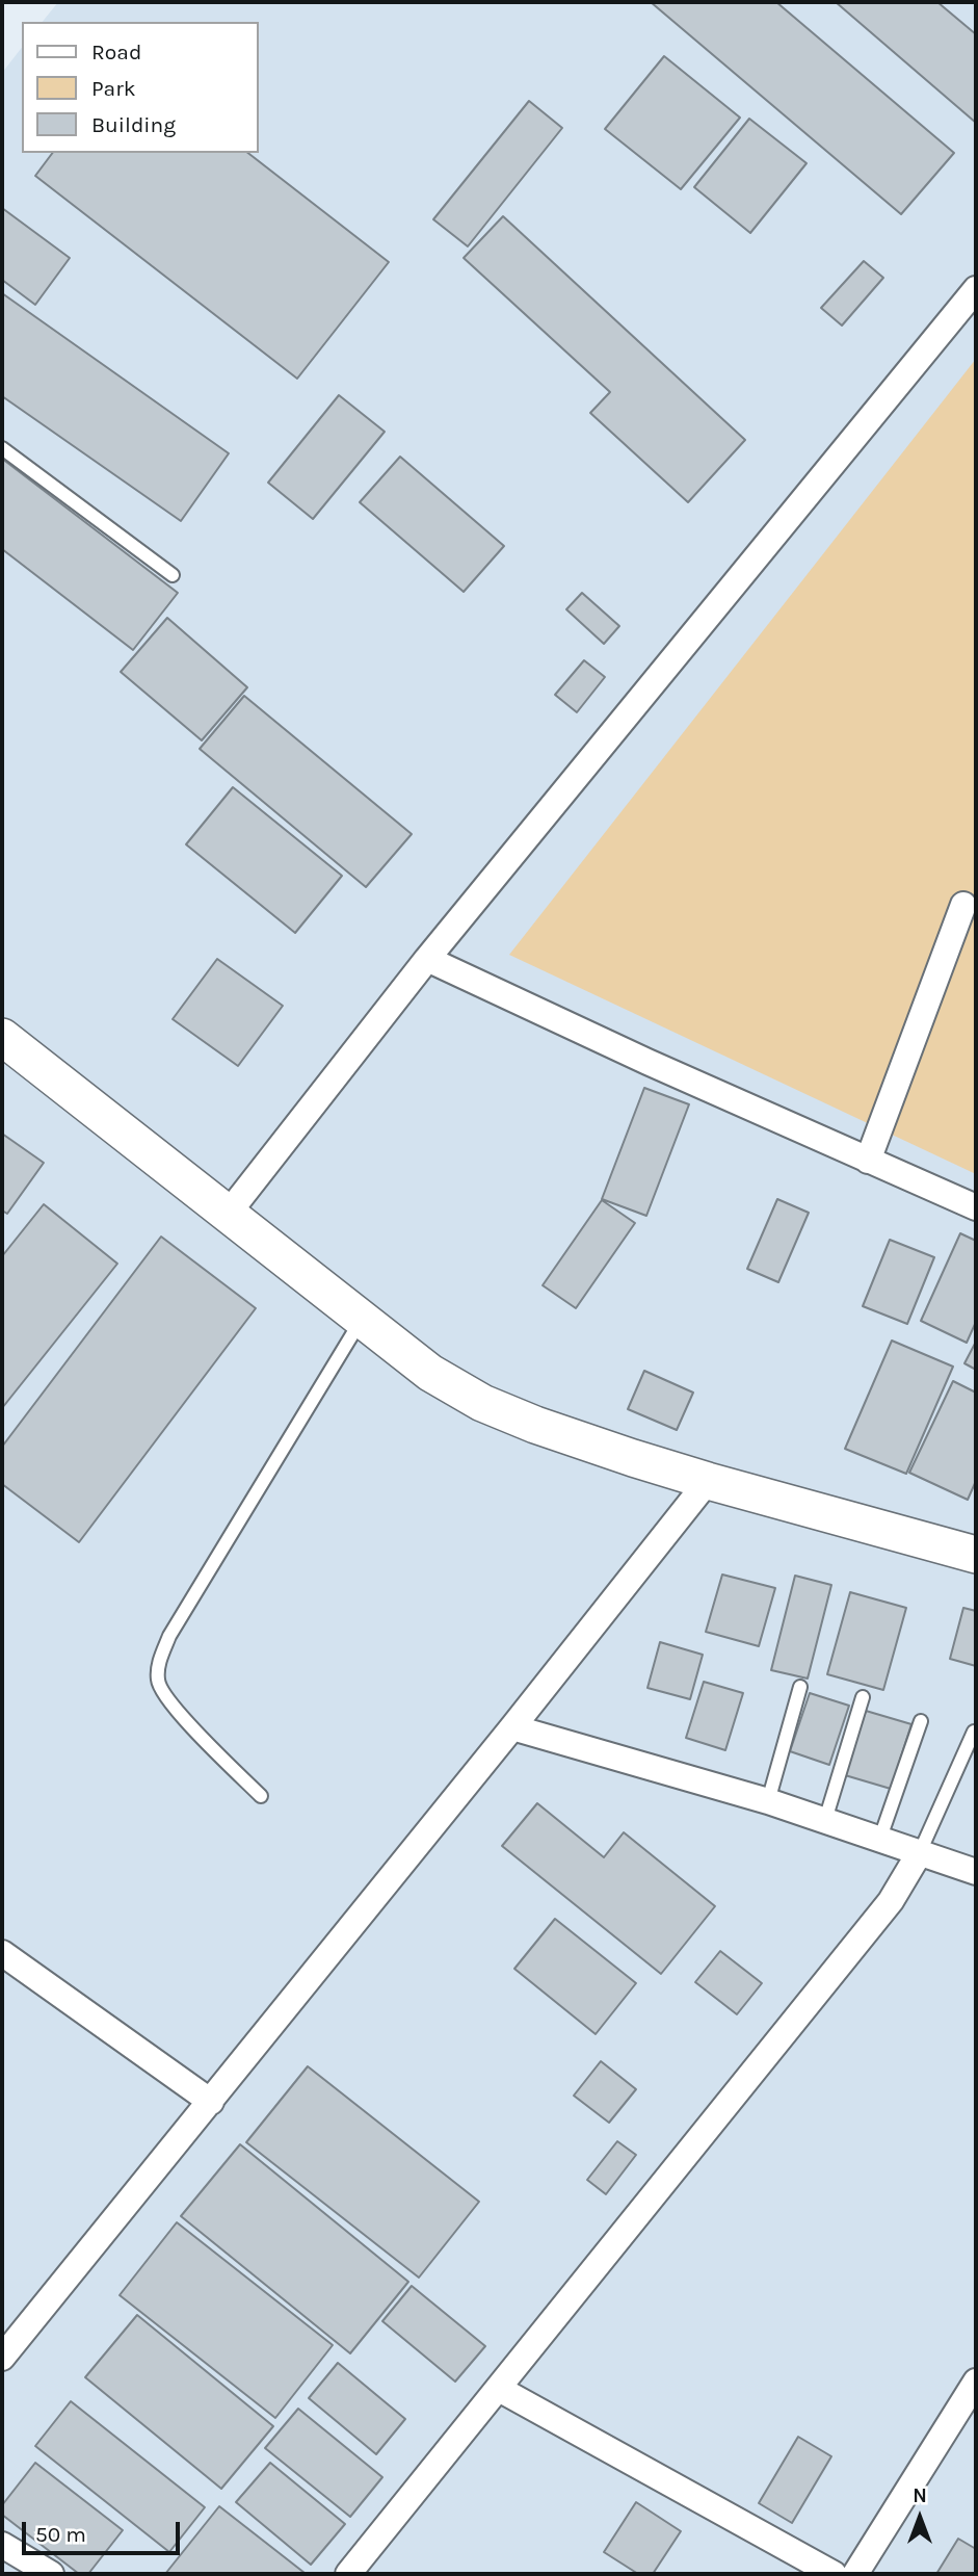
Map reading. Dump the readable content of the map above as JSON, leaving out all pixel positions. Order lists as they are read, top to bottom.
{
  "legend": ["Road", "Park", "Building"],
  "scale_bar": "50 m",
  "north": "top"
}
